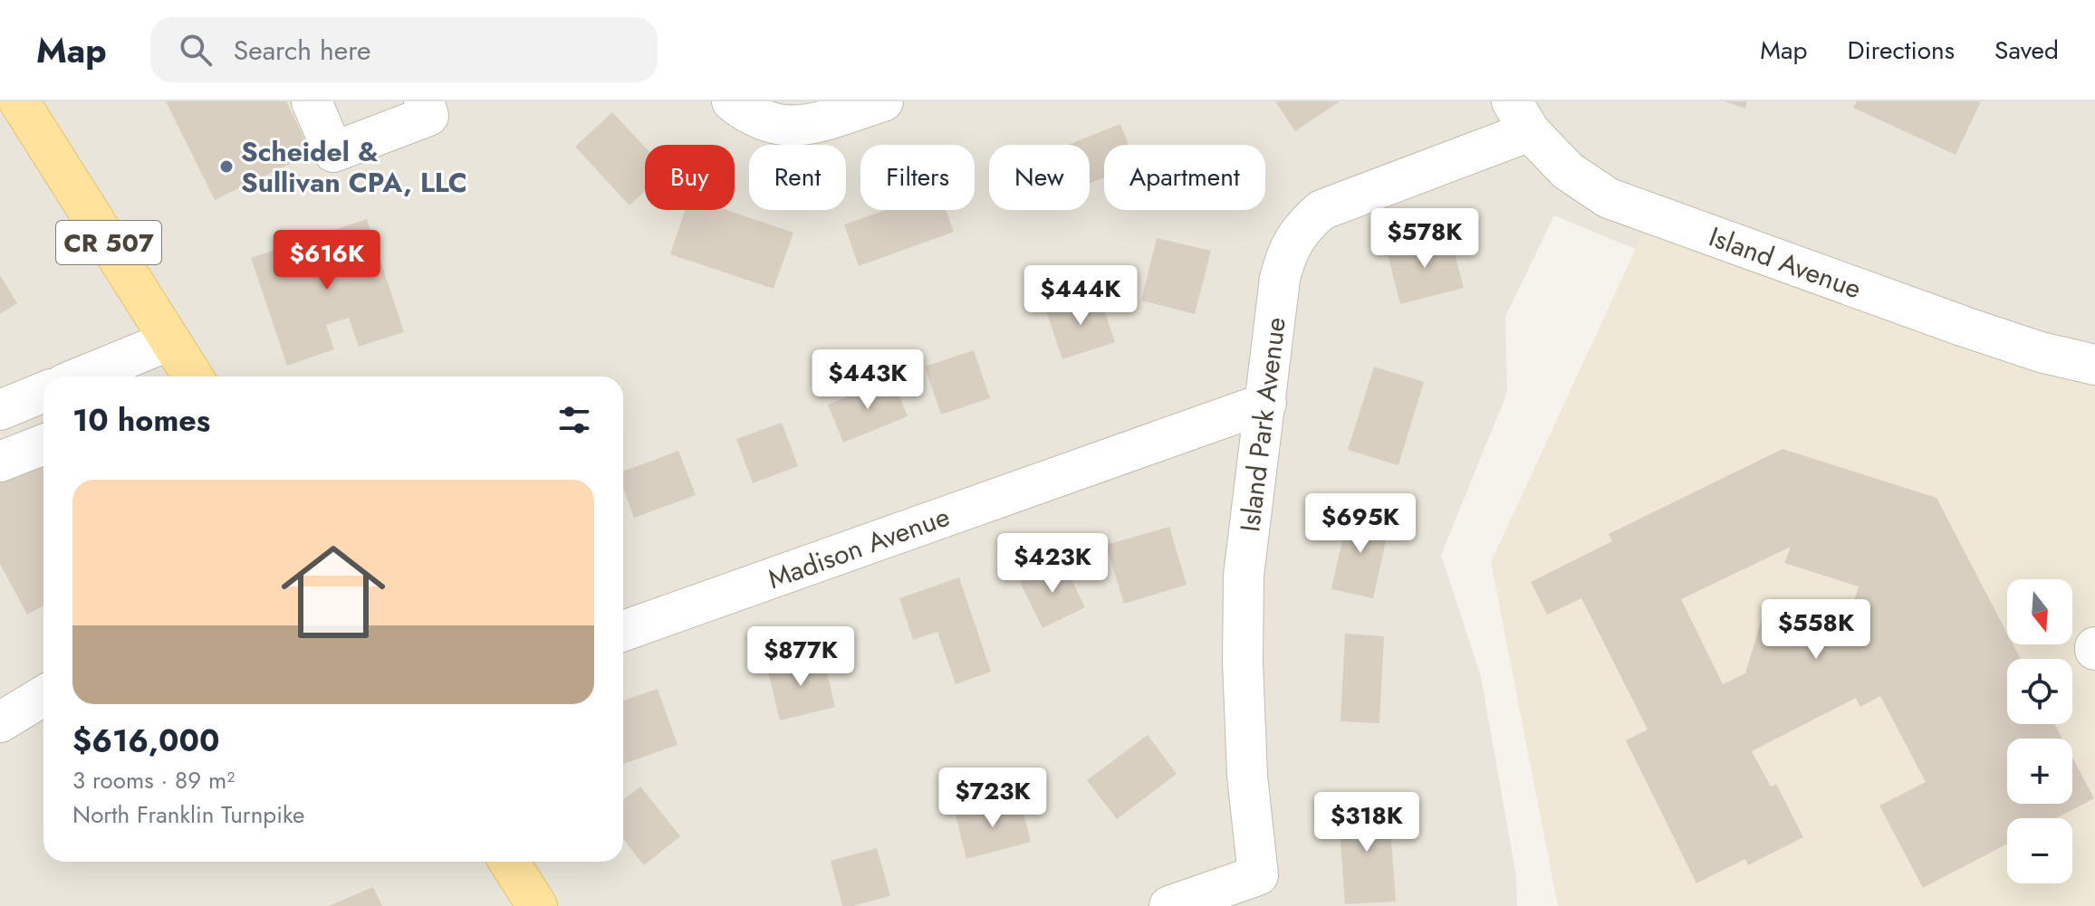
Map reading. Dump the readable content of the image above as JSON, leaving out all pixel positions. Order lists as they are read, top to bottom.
{
  "streets": {
    "main road": ["CR 507"],
    "street": ["Island Avenue", "Island Park Avenue", "Madison Avenue"]
  },
  "crossings": [
    ["Island Avenue", "Island Park Avenue"],
    ["Island Park Avenue", "Madison Avenue"]
  ],
  "places": ["Scheidel & Sullivan CPA, LLC"],
  "north": "bottom",
  "page": {
    "header": "Map",
    "search": "Search here",
    "nav": ["Map", "Directions", "Saved"],
    "chip": [
      "Buy",
      "Rent",
      "Filters",
      "New",
      "Apartment"
    ],
    "price": [
      "$578K",
      "$616K",
      "$444K",
      "$443K",
      "$695K",
      "$423K",
      "$558K",
      "$877K",
      "$723K",
      "$318K"
    ],
    "heading": "10 homes",
    "list": [
      {
        "name": "$616,000",
        "note": "3 rooms · 89 m² · North Franklin Turnpike"
      }
    ],
    "map_buttons": ["+", "−"]
  }
}
